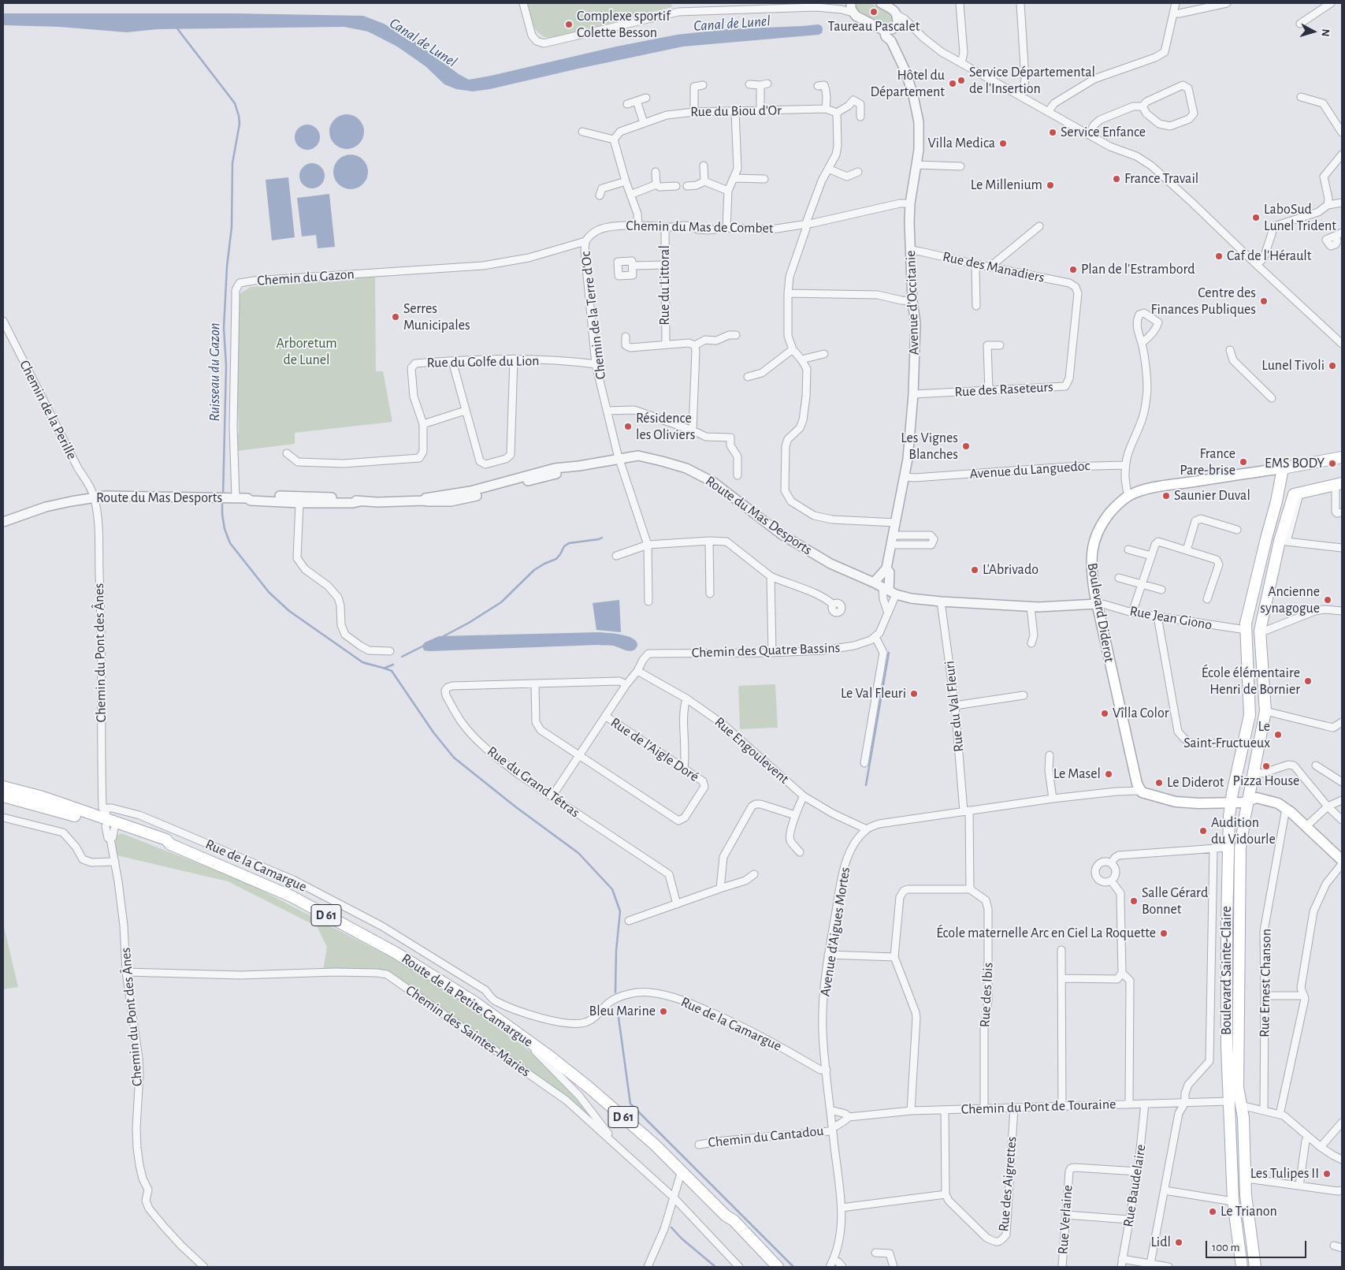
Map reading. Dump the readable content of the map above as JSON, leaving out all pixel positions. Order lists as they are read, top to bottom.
{
  "streets": {
    "main road": [
      "Boulevard Diderot",
      "D 61",
      "Boulevard Sainte-Claire",
      "Route de la Petite Camargue"
    ],
    "street": [
      "Rue du Biou d'Or",
      "Chemin du Mas de Combet",
      "Rue des Manadiers",
      "Chemin du Gazon",
      "Rue du Littoral",
      "Avenue d'Occitanie",
      "Chemin de la Terre d'Oc",
      "Rue du Golfe du Lion",
      "Rue des Raseteurs",
      "Chemin de la Perille",
      "Avenue du Languedoc",
      "Route du Mas Desports",
      "Rue Jean Giono",
      "Chemin des Quatre Bassins",
      "Chemin du Pont des Ânes",
      "Rue du Val Fleuri",
      "Rue de l'Aigle Doré",
      "Rue Engoulevent",
      "Rue du Grand Tétras",
      "Rue de la Camargue",
      "Avenue d'Aigues Mortes",
      "Rue Ernest Chanson",
      "Rue des Ibis",
      "Chemin des Saintes-Maries",
      "Chemin du Pont de Touraine",
      "Chemin du Cantadou",
      "Rue des Aigrettes",
      "Rue Baudelaire",
      "Rue Verlaine"
    ]
  },
  "crossings": [
    ["Chemin du Mas de Combet", "Chemin du Gazon"],
    ["Chemin du Mas de Combet", "Rue du Littoral"],
    ["Chemin du Mas de Combet", "Avenue d'Occitanie"],
    ["Chemin du Mas de Combet", "Chemin de la Terre d'Oc"],
    ["Rue des Manadiers", "Avenue d'Occitanie"],
    ["Rue des Manadiers", "Rue des Raseteurs"],
    ["Chemin du Gazon", "Chemin de la Terre d'Oc"],
    ["Chemin du Gazon", "Route du Mas Desports"],
    ["Avenue d'Occitanie", "Rue des Raseteurs"],
    ["Avenue d'Occitanie", "Avenue du Languedoc"],
    ["Avenue d'Occitanie", "Route du Mas Desports"],
    ["Chemin de la Terre d'Oc", "Rue du Golfe du Lion"],
    ["Chemin de la Terre d'Oc", "Route du Mas Desports"],
    ["Chemin de la Perille", "Route du Mas Desports"],
    ["Chemin de la Perille", "Chemin du Pont des Ânes"],
    ["Route du Mas Desports", "Boulevard Diderot"],
    ["Route du Mas Desports", "Rue Jean Giono"],
    ["Route du Mas Desports", "Chemin du Pont des Ânes"],
    ["Route du Mas Desports", "Rue du Val Fleuri"],
    ["Boulevard Diderot", "Rue Jean Giono"],
    ["Boulevard Diderot", "Boulevard Sainte-Claire"],
    ["Rue Jean Giono", "Boulevard Sainte-Claire"],
    ["Chemin des Quatre Bassins", "Rue Engoulevent"],
    ["Chemin du Pont des Ânes", "Rue de la Camargue"],
    ["Chemin du Pont des Ânes", "Route de la Petite Camargue"],
    ["Chemin du Pont des Ânes", "Chemin des Saintes-Maries"],
    ["Rue du Val Fleuri", "Rue des Ibis"],
    ["Rue Engoulevent", "Avenue d'Aigues Mortes"],
    ["Rue de la Camargue", "Avenue d'Aigues Mortes"],
    ["Rue de la Camargue", "Route de la Petite Camargue"],
    ["Avenue d'Aigues Mortes", "Chemin du Pont de Touraine"],
    ["Avenue d'Aigues Mortes", "Chemin du Cantadou"],
    ["Boulevard Sainte-Claire", "Chemin du Pont de Touraine"],
    ["Rue des Ibis", "Chemin du Pont de Touraine"],
    ["Chemin du Pont de Touraine", "Chemin du Cantadou"],
    ["Chemin du Pont de Touraine", "Rue des Aigrettes"],
    ["Chemin du Pont de Touraine", "Rue Baudelaire"],
    ["Rue Baudelaire", "Rue Verlaine"]
  ],
  "water": ["Canal de Lunel", "Ruisseau du Gazon"],
  "parks": ["Arboretum de Lunel"],
  "places": [
    "Taureau Pascalet",
    "Complexe sportif Colette Besson",
    "Service Départemental de l'Insertion",
    "Hôtel du Département",
    "Service Enfance",
    "Villa Medica",
    "France Travail",
    "Le Millenium",
    "LaboSud Lunel Trident",
    "Caf de l'Hérault",
    "Plan de l'Estrambord",
    "Centre des Finances Publiques",
    "Serres Municipales",
    "Lunel Tivoli",
    "Résidence les Oliviers",
    "Les Vignes Blanches",
    "France Pare-brise",
    "EMS BODY",
    "Saunier Duval",
    "L'Abrivado",
    "Ancienne synagogue",
    "École élémentaire Henri de Bornier",
    "Le Val Fleuri",
    "Vîlla Color",
    "Le Saint-Fructueux",
    "Pizza House",
    "Le Masel",
    "Le Diderot",
    "Audition du Vidourle",
    "Salle Gérard Bonnet",
    "École maternelle Arc en Ciel La Roquette",
    "Bleu Marine",
    "Les Tulipes II",
    "Le Trianon",
    "Lidl"
  ],
  "scale_bar": "100 m",
  "north": "right"
}
